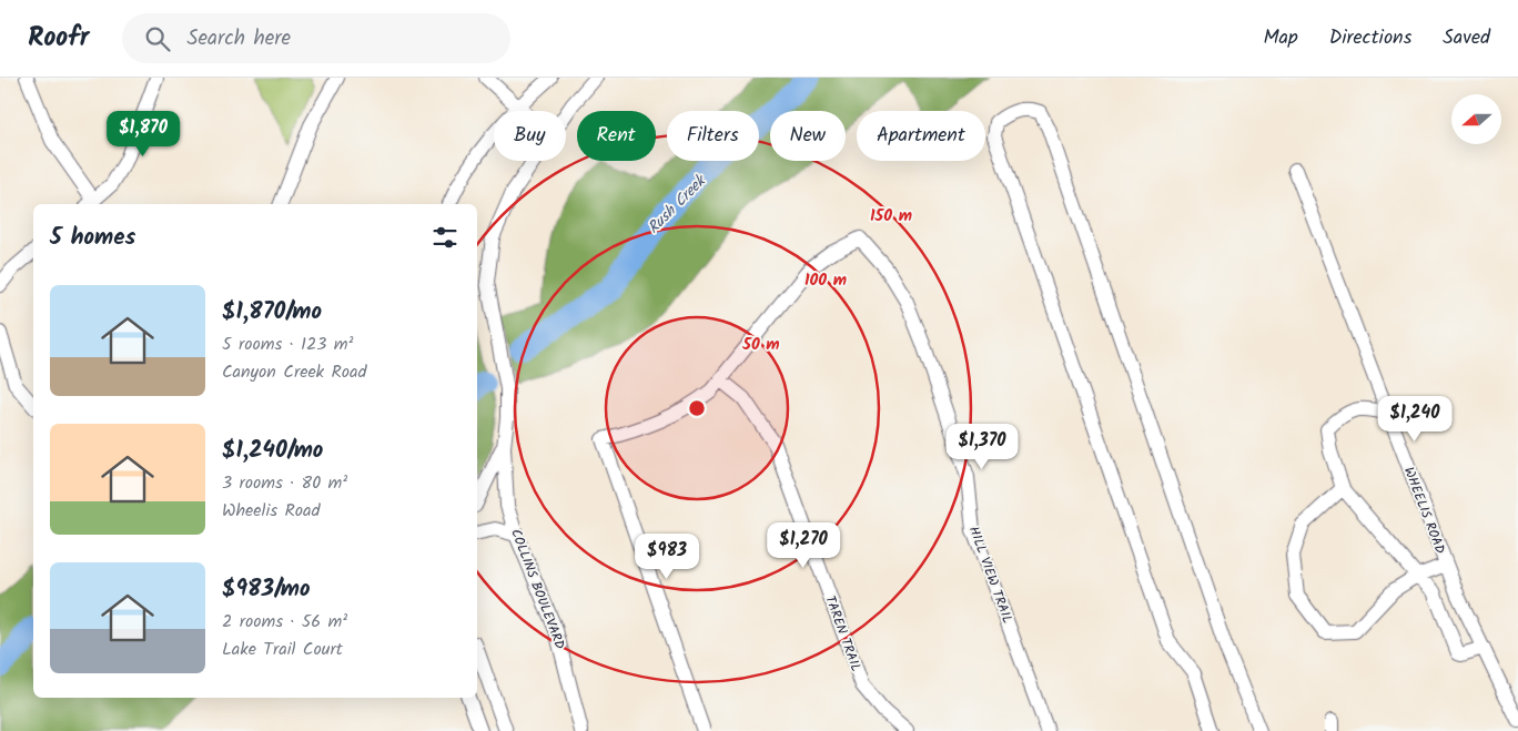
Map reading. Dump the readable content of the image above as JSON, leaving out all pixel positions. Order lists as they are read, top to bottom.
{
  "streets": {
    "street": [
      "WHEELIS ROAD",
      "HILL VIEW TRAIL",
      "COLLINS BOULEVARD",
      "TAREN TRAIL"
    ]
  },
  "crossings": [
    ["HILL VIEW TRAIL", "TAREN TRAIL"]
  ],
  "water": ["Rush Creek"],
  "north": "left",
  "page": {
    "header": "Roofr",
    "search": "Search here",
    "nav": ["Map", "Directions", "Saved"],
    "price": [
      "$1,870",
      "$1,240",
      "$1,370",
      "$1,270",
      "$983"
    ],
    "chip": [
      "Buy",
      "Rent",
      "Filters",
      "New",
      "Apartment"
    ],
    "heading": "5 homes",
    "list": [
      {
        "name": "$1,870/mo",
        "note": "5 rooms · 123 m² · Canyon Creek Road"
      },
      {
        "name": "$1,240/mo",
        "note": "3 rooms · 80 m² · Wheelis Road"
      },
      {
        "name": "$983/mo",
        "note": "2 rooms · 56 m² · Lake Trail Court"
      }
    ]
  },
  "rings": ["150 m", "100 m", "50 m"]
}
